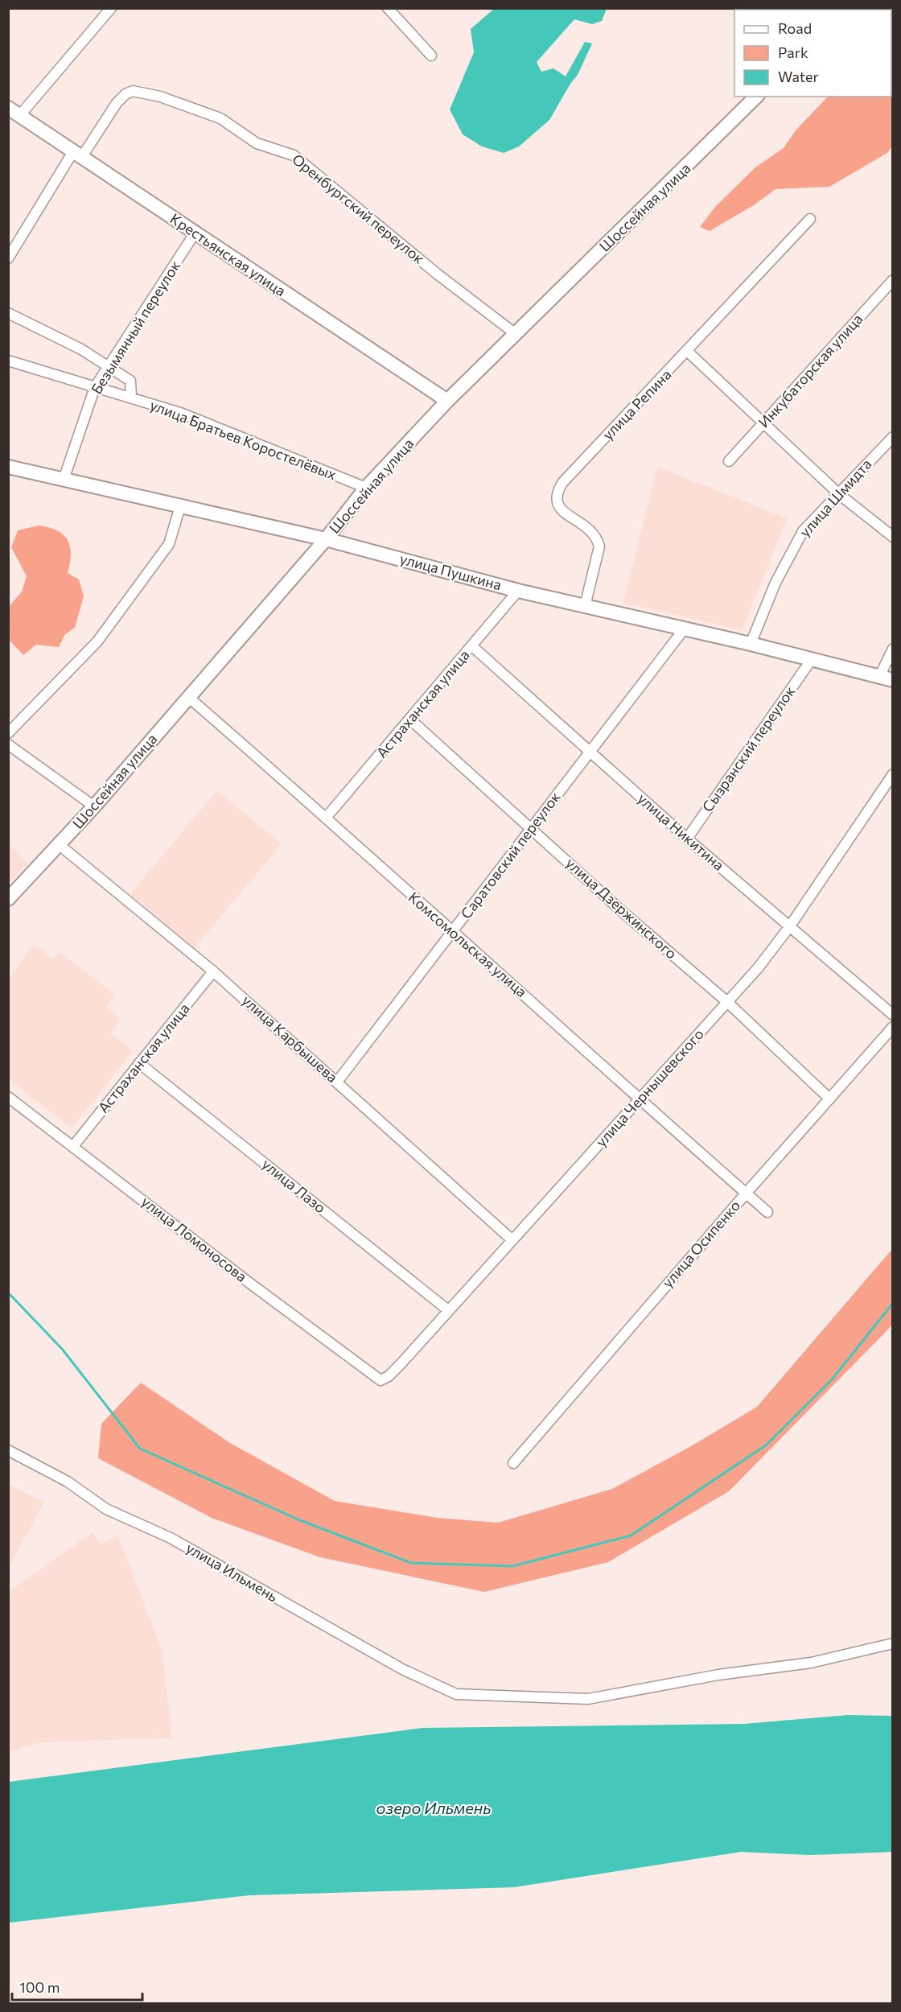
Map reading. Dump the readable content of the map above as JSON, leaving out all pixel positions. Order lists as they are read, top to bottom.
{
  "streets": {
    "main road": ["Шоссейная улица", "Крестьянская улица", "улица Пушкина"],
    "street": [
      "Оренбургский переулок",
      "Безымянный переулок",
      "Инкубаторская улица",
      "улица Репина",
      "улица Братьев Коростелёвых",
      "улица Шмидта",
      "Астраханская улица",
      "Сызранский переулок",
      "улица Никитина",
      "Саратовский переулок",
      "улица Дзержинского",
      "Комсомольская улица",
      "улица Карбышева",
      "улица Чернышевского",
      "улица Лазо",
      "улица Ломоносова",
      "улица Осипенко",
      "улица Ильмень"
    ]
  },
  "crossings": [
    ["Шоссейная улица", "Оренбургский переулок"],
    ["Шоссейная улица", "Крестьянская улица"],
    ["Шоссейная улица", "улица Братьев Коростелёвых"],
    ["Шоссейная улица", "улица Пушкина"],
    ["Шоссейная улица", "Комсомольская улица"],
    ["Шоссейная улица", "улица Карбышева"],
    ["Оренбургский переулок", "Крестьянская улица"],
    ["Крестьянская улица", "Безымянный переулок"],
    ["Безымянный переулок", "улица Братьев Коростелёвых"],
    ["Безымянный переулок", "улица Пушкина"],
    ["улица Репина", "улица Пушкина"],
    ["улица Шмидта", "улица Пушкина"],
    ["улица Пушкина", "Астраханская улица"],
    ["улица Пушкина", "Сызранский переулок"],
    ["улица Пушкина", "Саратовский переулок"],
    ["Астраханская улица", "улица Никитина"],
    ["Астраханская улица", "улица Дзержинского"],
    ["Астраханская улица", "Комсомольская улица"],
    ["Астраханская улица", "улица Карбышева"],
    ["Астраханская улица", "улица Лазо"],
    ["Астраханская улица", "улица Ломоносова"],
    ["Сызранский переулок", "улица Никитина"],
    ["улица Никитина", "Саратовский переулок"],
    ["улица Никитина", "улица Чернышевского"],
    ["Саратовский переулок", "улица Дзержинского"],
    ["Саратовский переулок", "Комсомольская улица"],
    ["Саратовский переулок", "улица Карбышева"],
    ["улица Дзержинского", "улица Чернышевского"],
    ["улица Дзержинского", "улица Осипенко"],
    ["Комсомольская улица", "улица Чернышевского"],
    ["Комсомольская улица", "улица Осипенко"],
    ["улица Карбышева", "улица Чернышевского"],
    ["улица Чернышевского", "улица Лазо"],
    ["улица Чернышевского", "улица Ломоносова"]
  ],
  "water": ["озеро Ильмень"],
  "legend": ["Road", "Park", "Water"],
  "scale_bar": "100 m"
}
